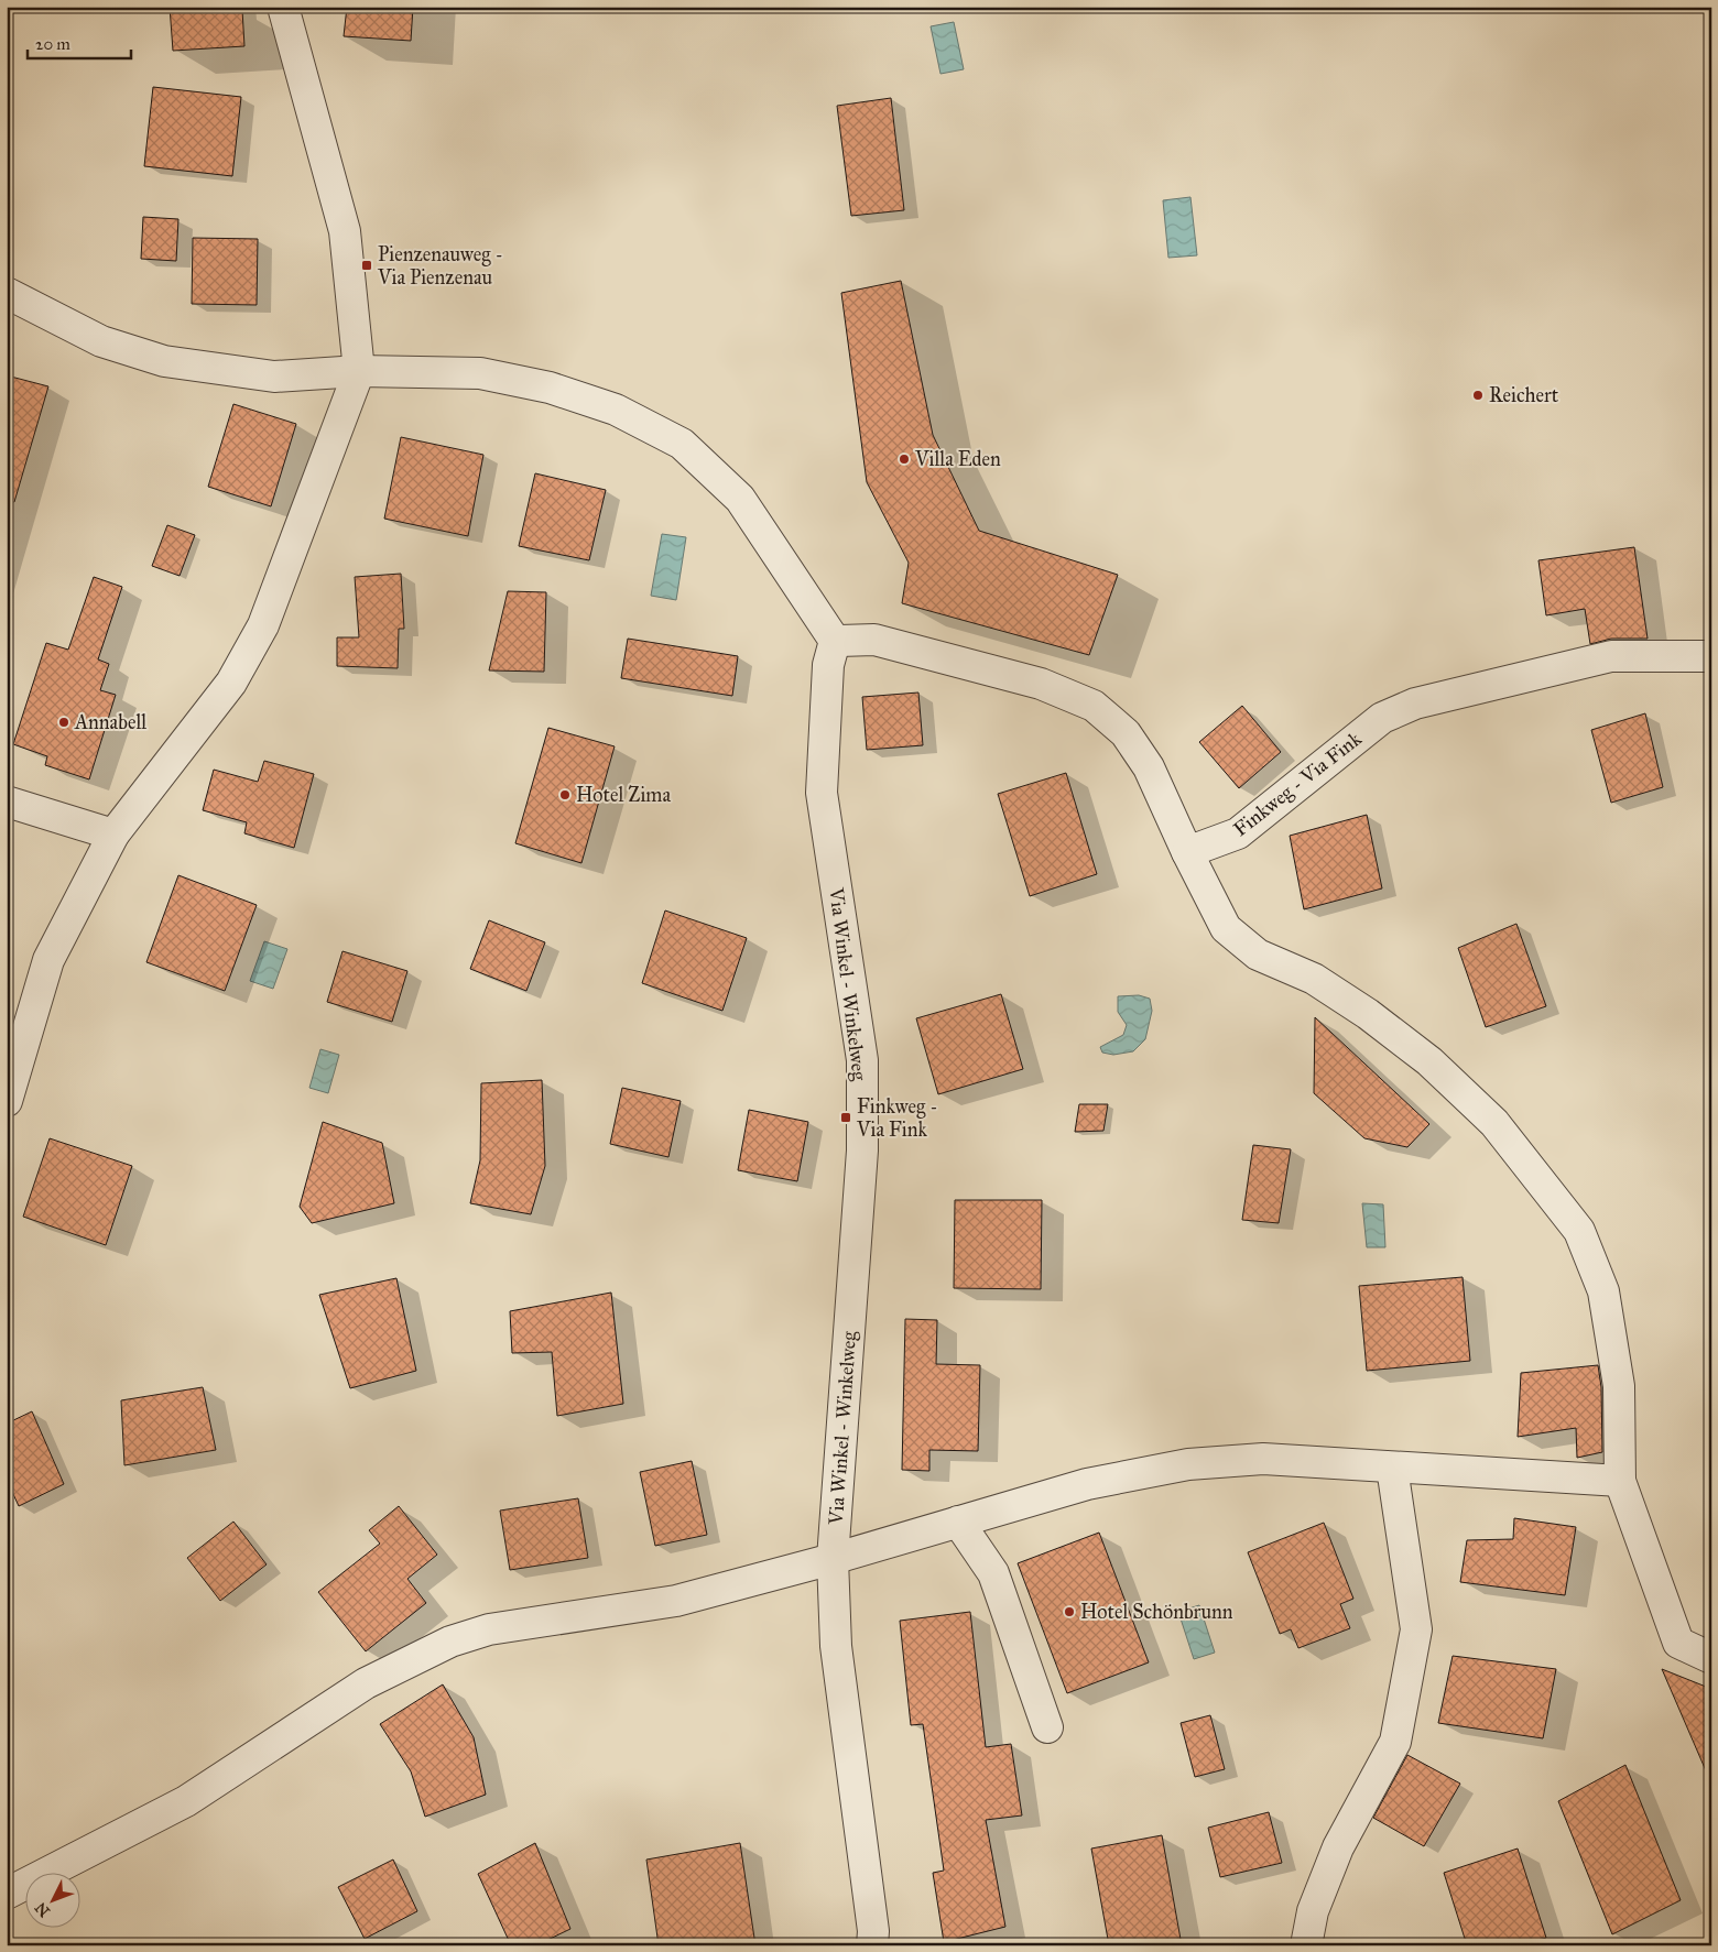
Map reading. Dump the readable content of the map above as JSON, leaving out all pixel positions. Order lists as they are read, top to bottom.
{
  "streets": {
    "street": ["Finkweg - Via Fink", "Via Winkel - Winkelweg"]
  },
  "places": {
    "transit": ["Pienzenauweg - Via Pienzenau", "Finkweg - Via Fink"],
    "other": [
      "Reichert",
      "Villa Eden",
      "Annabell",
      "Hotel Zima",
      "Hotel Schönbrunn"
    ]
  },
  "scale_bar": "20 m",
  "north": "bottom left"
}
